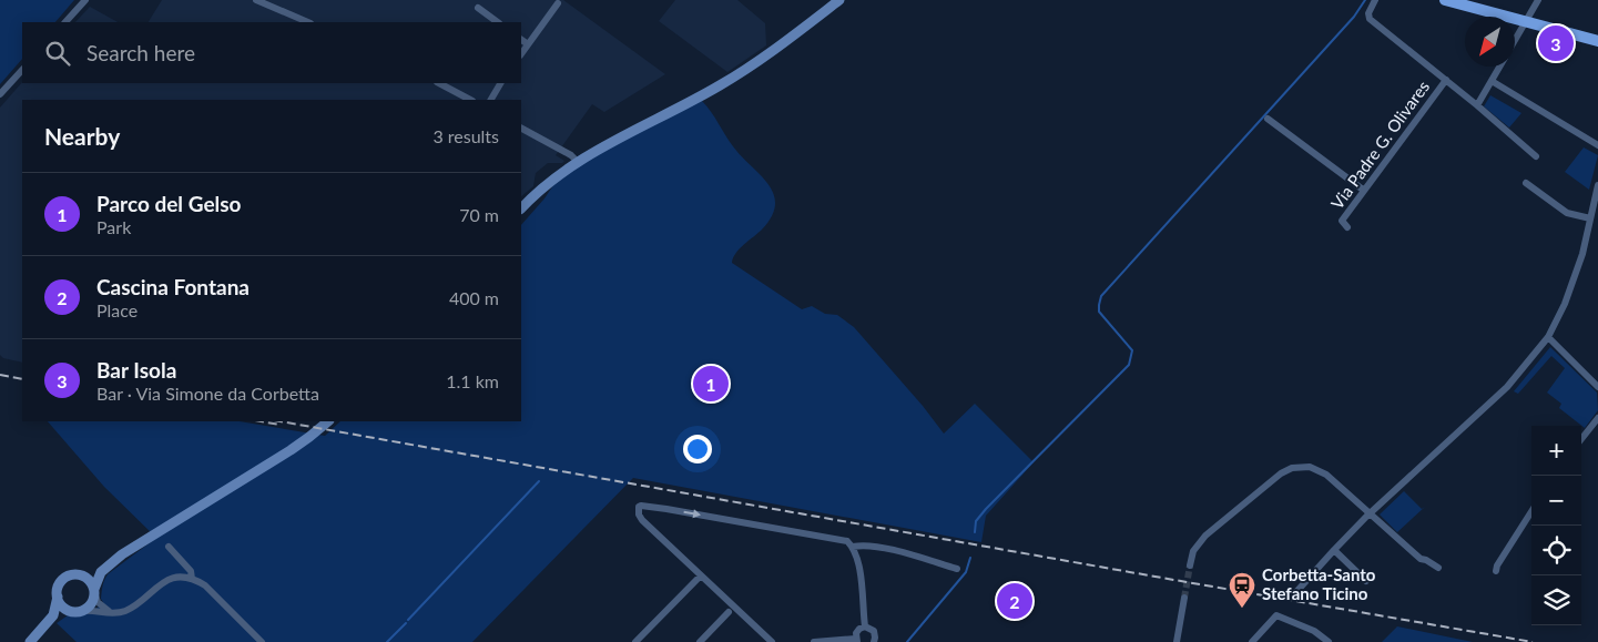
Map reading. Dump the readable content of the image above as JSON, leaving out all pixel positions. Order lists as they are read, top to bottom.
{
  "streets": {
    "street": ["Via Padre G. Olivares"]
  },
  "places": {
    "station": ["Corbetta-Santo Stefano Ticino"]
  },
  "north": "bottom left",
  "page": {
    "search": "Search here",
    "pins": ["3", "1", "2"],
    "heading": ["Nearby", "3 results"],
    "list": [
      {
        "mark": "1",
        "name": "Parco del Gelso",
        "note": "Park",
        "value": "70 m"
      },
      {
        "mark": "2",
        "name": "Cascina Fontana",
        "note": "Place",
        "value": "400 m"
      },
      {
        "mark": "3",
        "name": "Bar Isola",
        "note": "Bar · Via Simone da Corbetta",
        "value": "1.1 km"
      }
    ],
    "map_buttons": ["+", "−"]
  }
}
